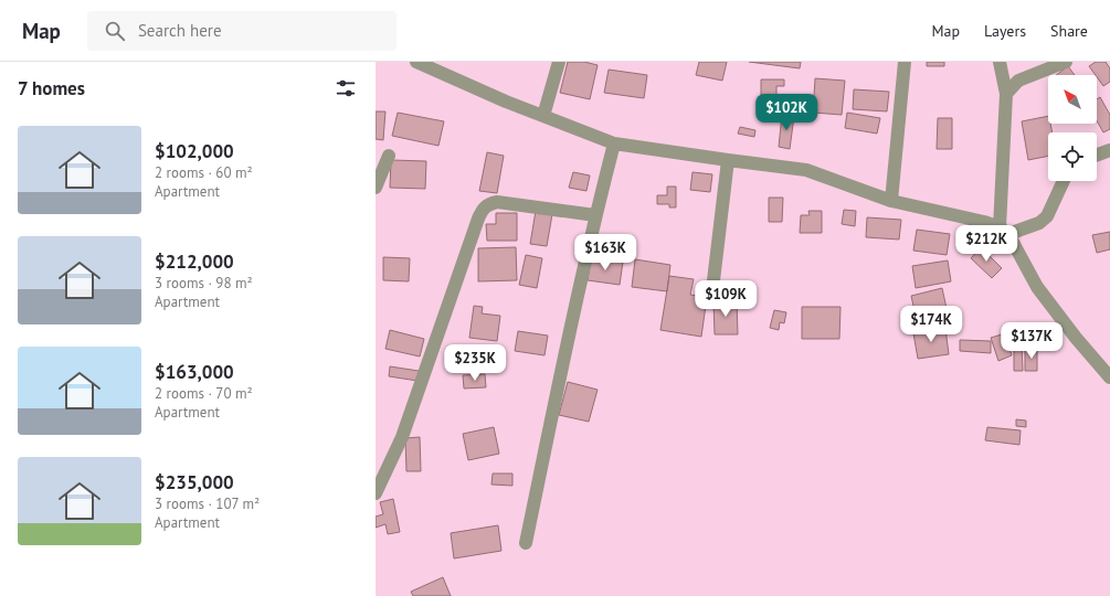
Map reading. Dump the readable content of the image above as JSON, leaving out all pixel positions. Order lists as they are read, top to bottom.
{
  "north": "top left",
  "page": {
    "header": "Map",
    "search": "Search here",
    "nav": ["Map", "Layers", "Share"],
    "heading": "7 homes",
    "price": [
      "$102K",
      "$212K",
      "$163K",
      "$109K",
      "$174K",
      "$137K",
      "$235K"
    ],
    "list": [
      {
        "name": "$102,000",
        "note": "2 rooms · 60 m² · Apartment"
      },
      {
        "name": "$212,000",
        "note": "3 rooms · 98 m² · Apartment"
      },
      {
        "name": "$163,000",
        "note": "2 rooms · 70 m² · Apartment"
      },
      {
        "name": "$235,000",
        "note": "3 rooms · 107 m² · Apartment"
      }
    ]
  }
}
